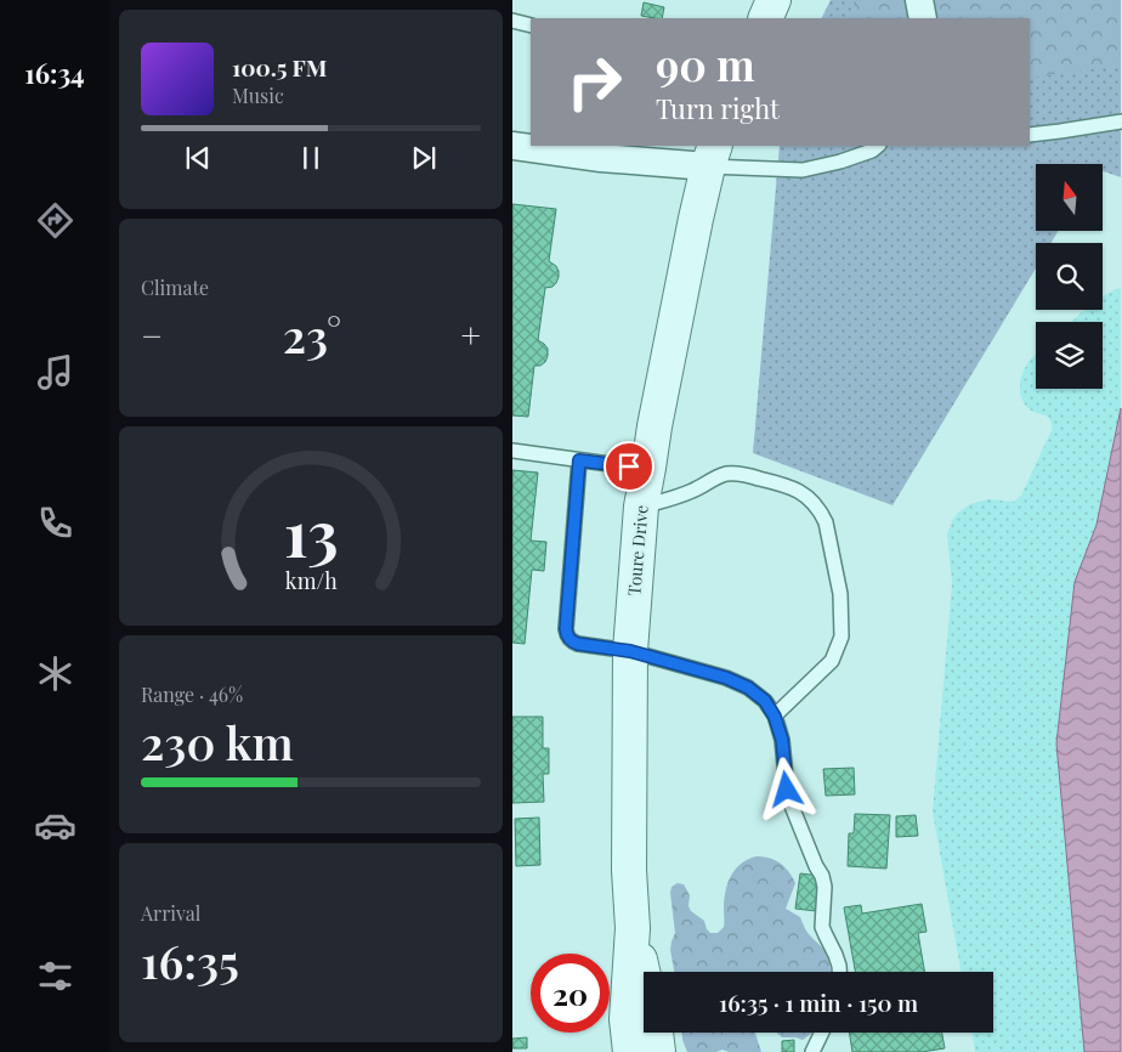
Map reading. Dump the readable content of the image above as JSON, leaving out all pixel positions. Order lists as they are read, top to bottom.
{
  "streets": {
    "street": ["Toure Drive"]
  },
  "north": "top",
  "page": {
    "tabs": "16:34",
    "turn": ["90 m", "Turn right"],
    "song": ["100.5 FM", "Music"],
    "tile": [
      "Climate",
      ["Range · 46%", "230 km"],
      ["Arrival", "16:35"]
    ],
    "heat": ["−", "23°", "+"],
    "limit": "20",
    "trip": "16:35 · 1 min · 150 m",
    "gauge": ["13", "km/h"]
  }
}
